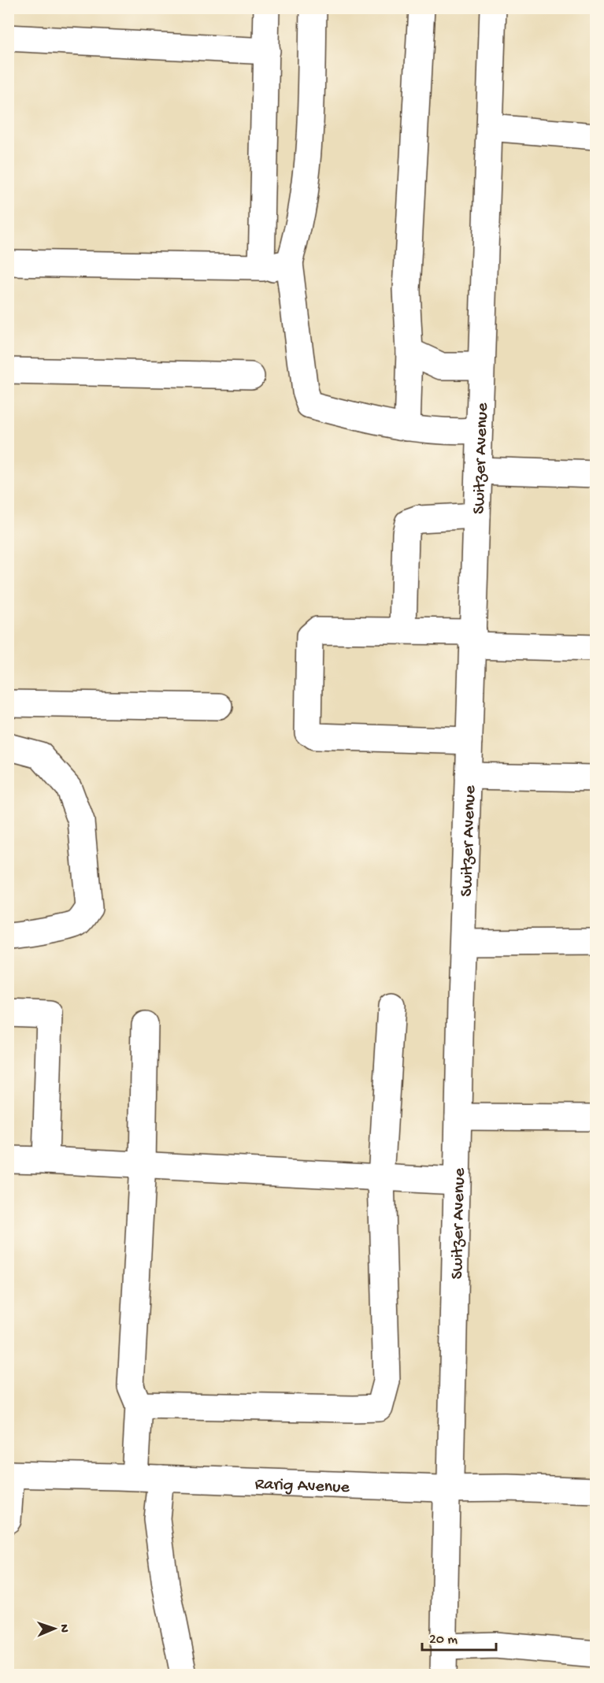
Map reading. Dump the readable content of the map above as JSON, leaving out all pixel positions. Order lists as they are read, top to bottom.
{
  "streets": {
    "street": ["Switzer Avenue", "Rarig Avenue"]
  },
  "crossings": [
    ["Switzer Avenue", "Rarig Avenue"]
  ],
  "scale_bar": "20 m",
  "north": "right"
}
